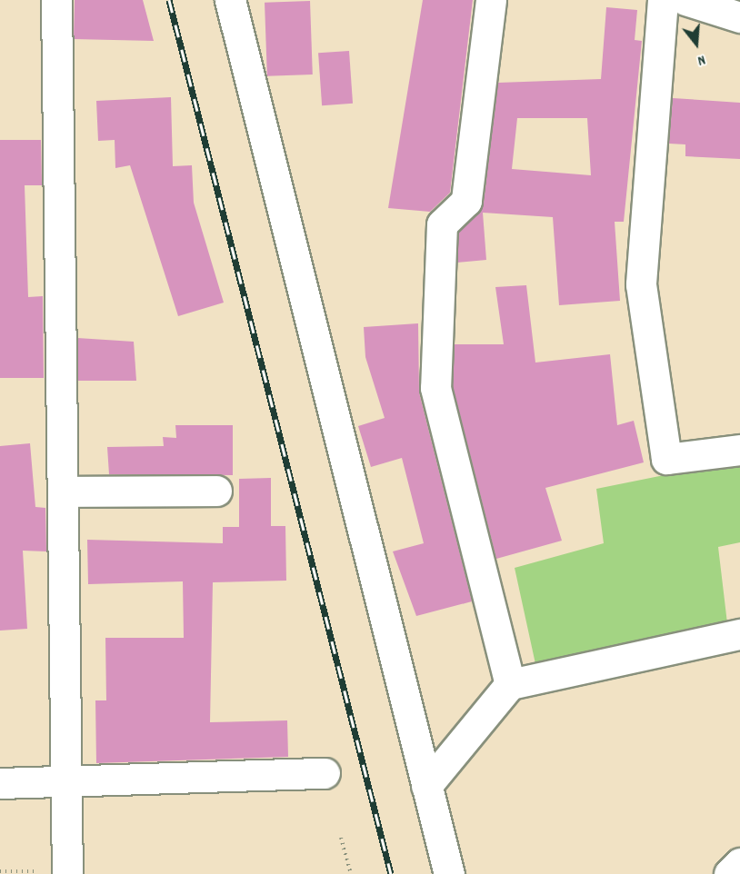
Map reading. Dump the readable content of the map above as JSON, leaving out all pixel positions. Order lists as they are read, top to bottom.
{
  "north": "bottom"
}
